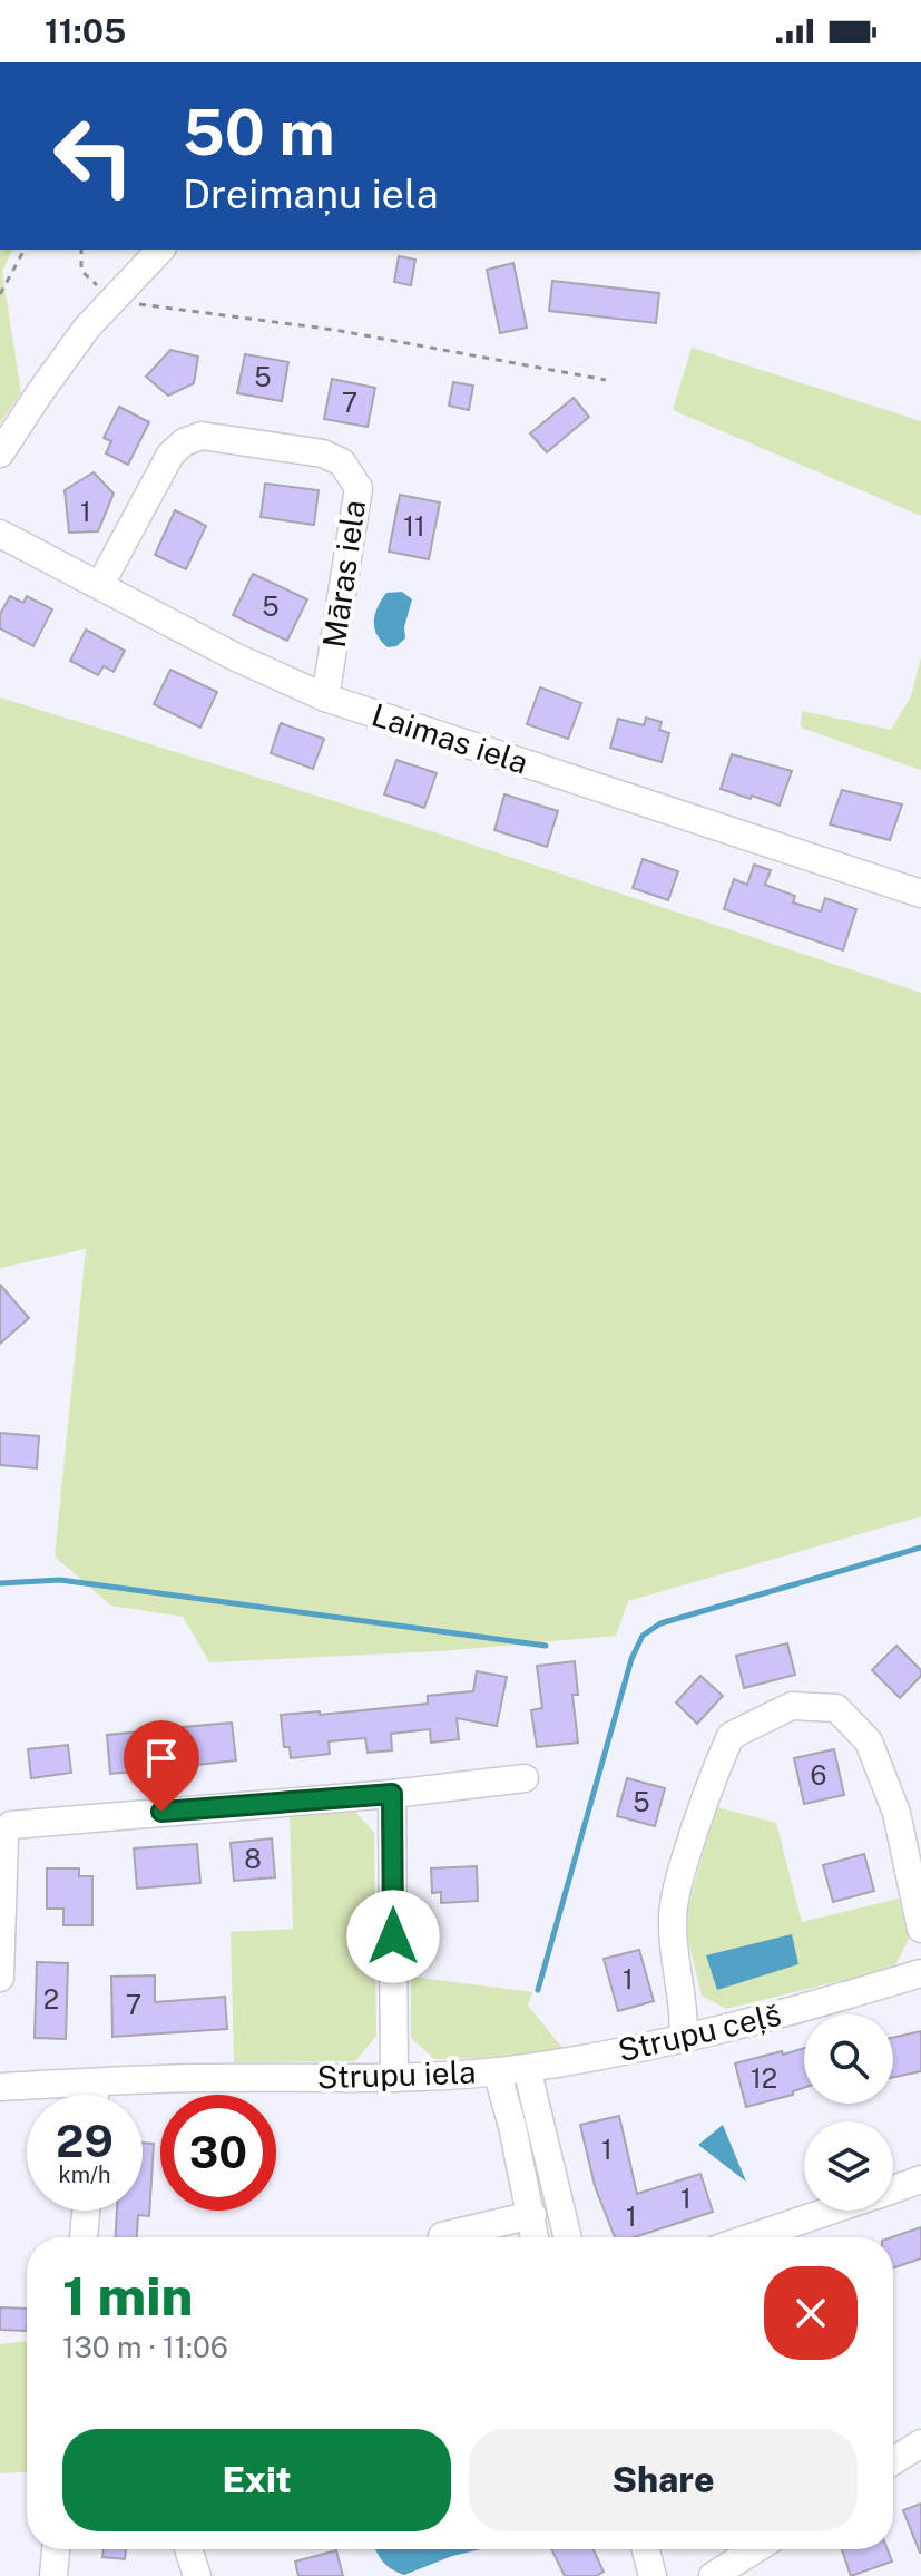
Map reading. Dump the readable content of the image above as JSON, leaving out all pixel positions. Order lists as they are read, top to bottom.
{
  "streets": {
    "street": [
      "Māras iela",
      "Laimas iela",
      "Strupu ceļš",
      "Strupu iela"
    ]
  },
  "crossings": [
    ["Māras iela", "Laimas iela"],
    ["Strupu ceļš", "Strupu iela"]
  ],
  "house_numbers": [
    "5",
    "7",
    "1",
    "11",
    "5",
    "6",
    "5",
    "8",
    "1",
    "2",
    "7",
    "12",
    "1",
    "1",
    "1"
  ],
  "page": {
    "status": "11:05",
    "turn": ["50 m", "Dreimaņu iela"],
    "speed": "29 km/h",
    "limit": "30",
    "heading": ["1 min", "130 m · 11:06"],
    "buttons": ["Exit", "Share"]
  }
}
